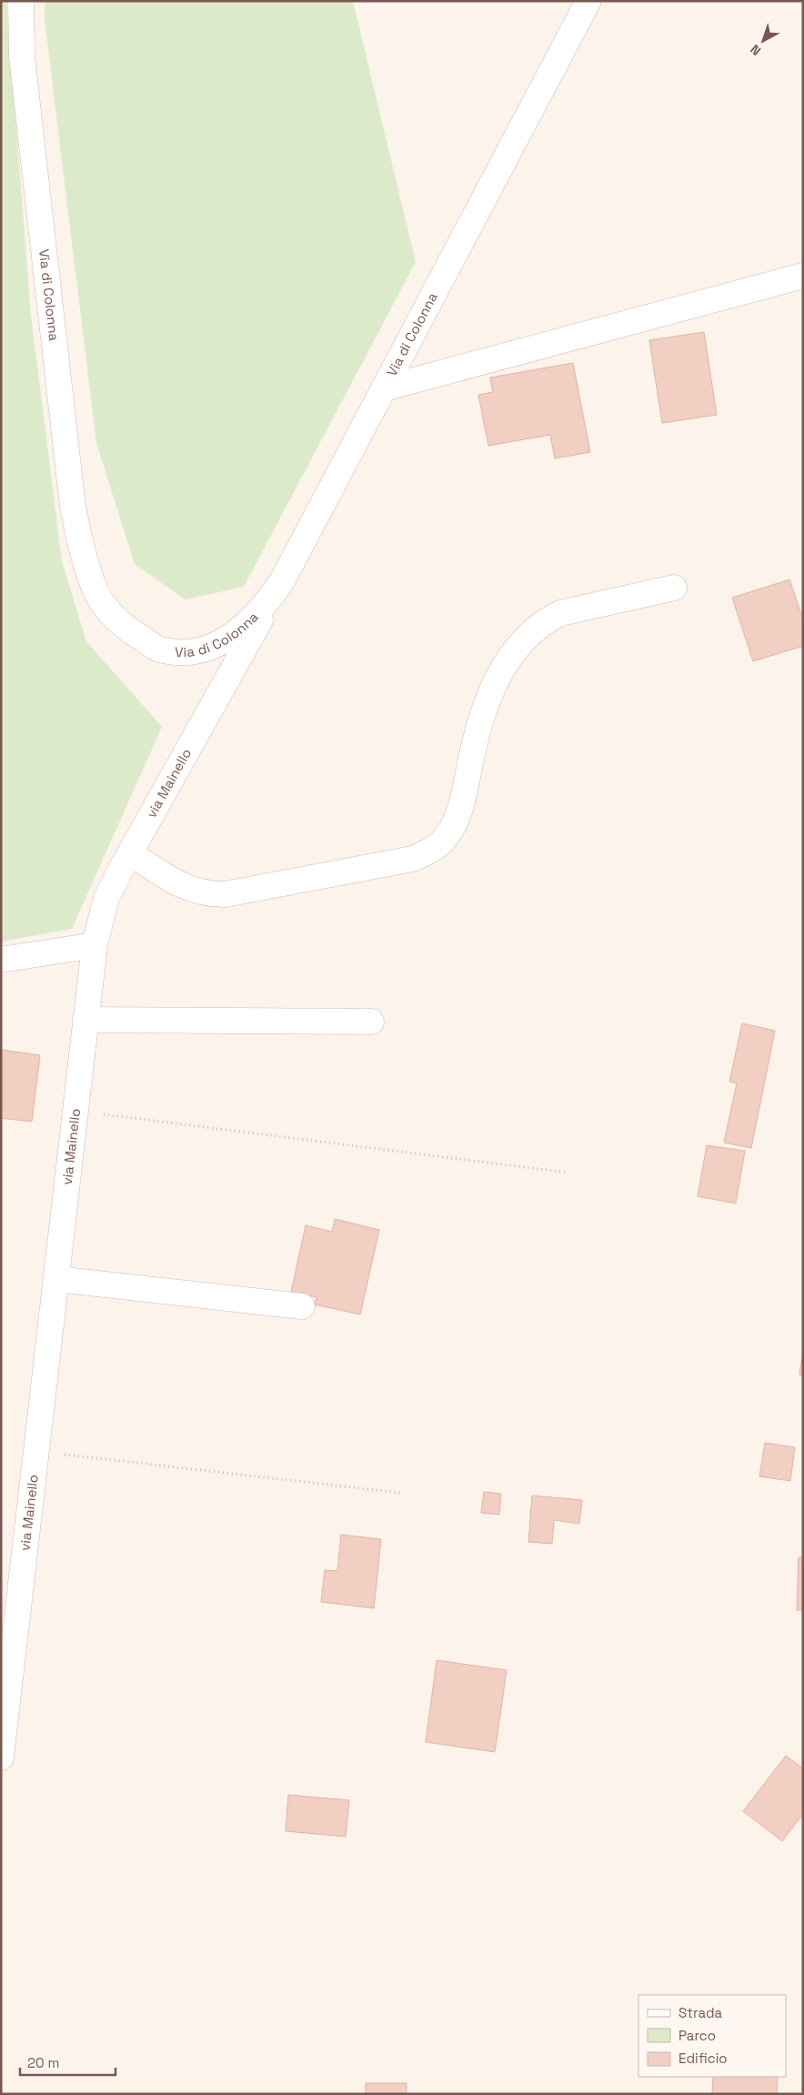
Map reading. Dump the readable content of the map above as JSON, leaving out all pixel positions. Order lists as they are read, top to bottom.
{
  "streets": {
    "street": ["Via di Colonna", "via Mainello"]
  },
  "crossings": [
    ["Via di Colonna", "via Mainello"]
  ],
  "legend": ["Strada", "Parco", "Edificio"],
  "scale_bar": "20 m",
  "north": "bottom left"
}
